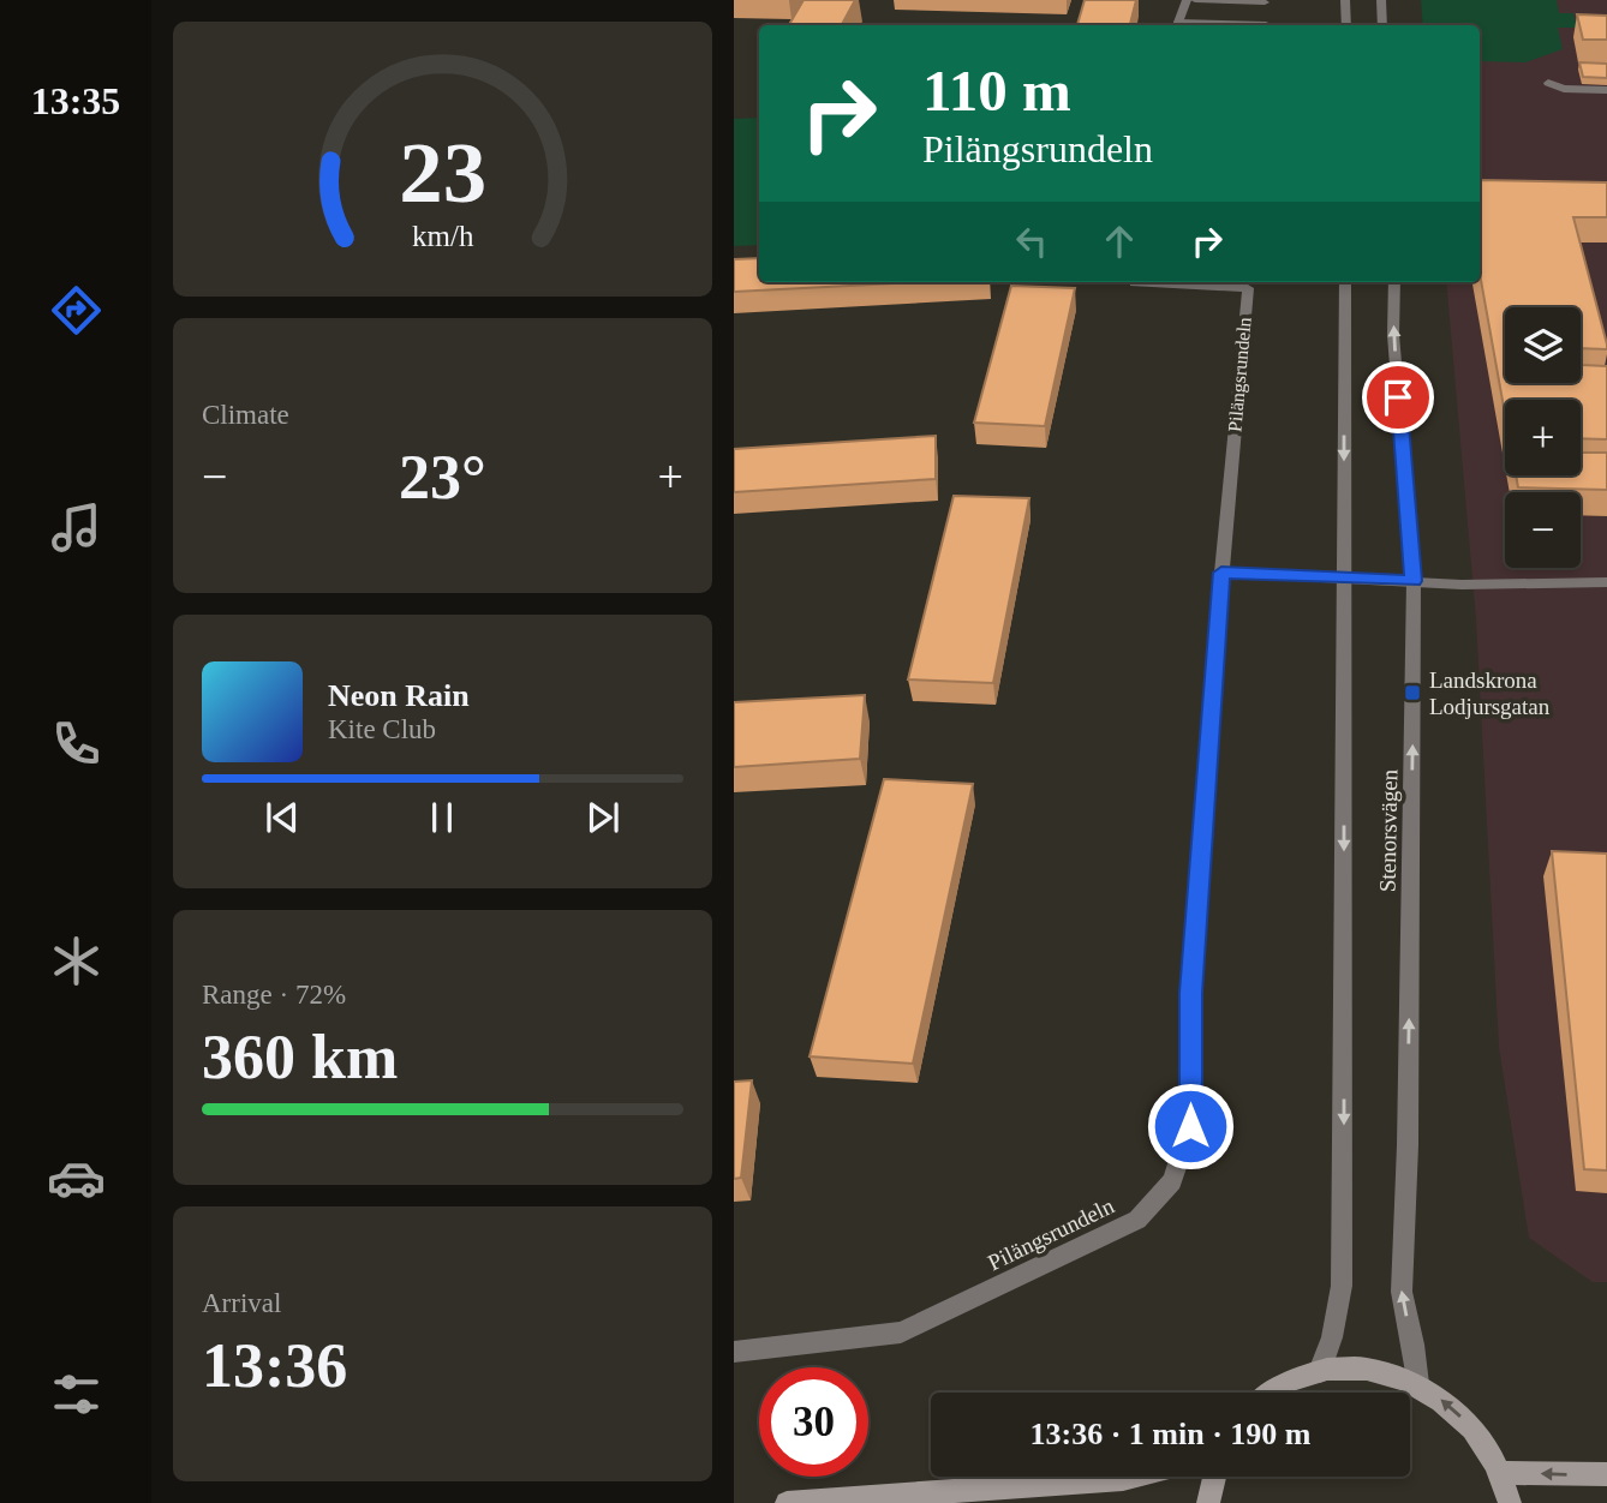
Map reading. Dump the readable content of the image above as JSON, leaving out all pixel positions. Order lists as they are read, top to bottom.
{
  "streets": {
    "street": ["Pilängsrundeln", "Stenorsvägen"]
  },
  "places": {
    "transit": ["Landskrona Lodjursgatan"]
  },
  "page": {
    "tabs": "13:35",
    "turn": ["110 m", "Pilängsrundeln"],
    "map_buttons": ["+", "−"],
    "tile": [
      "Climate",
      ["Range · 72%", "360 km"],
      ["Arrival", "13:36"]
    ],
    "heat": ["−", "23°", "+"],
    "song": ["Neon Rain", "Kite Club"],
    "limit": "30",
    "trip": "13:36 · 1 min · 190 m",
    "gauge": ["23", "km/h"]
  }
}
